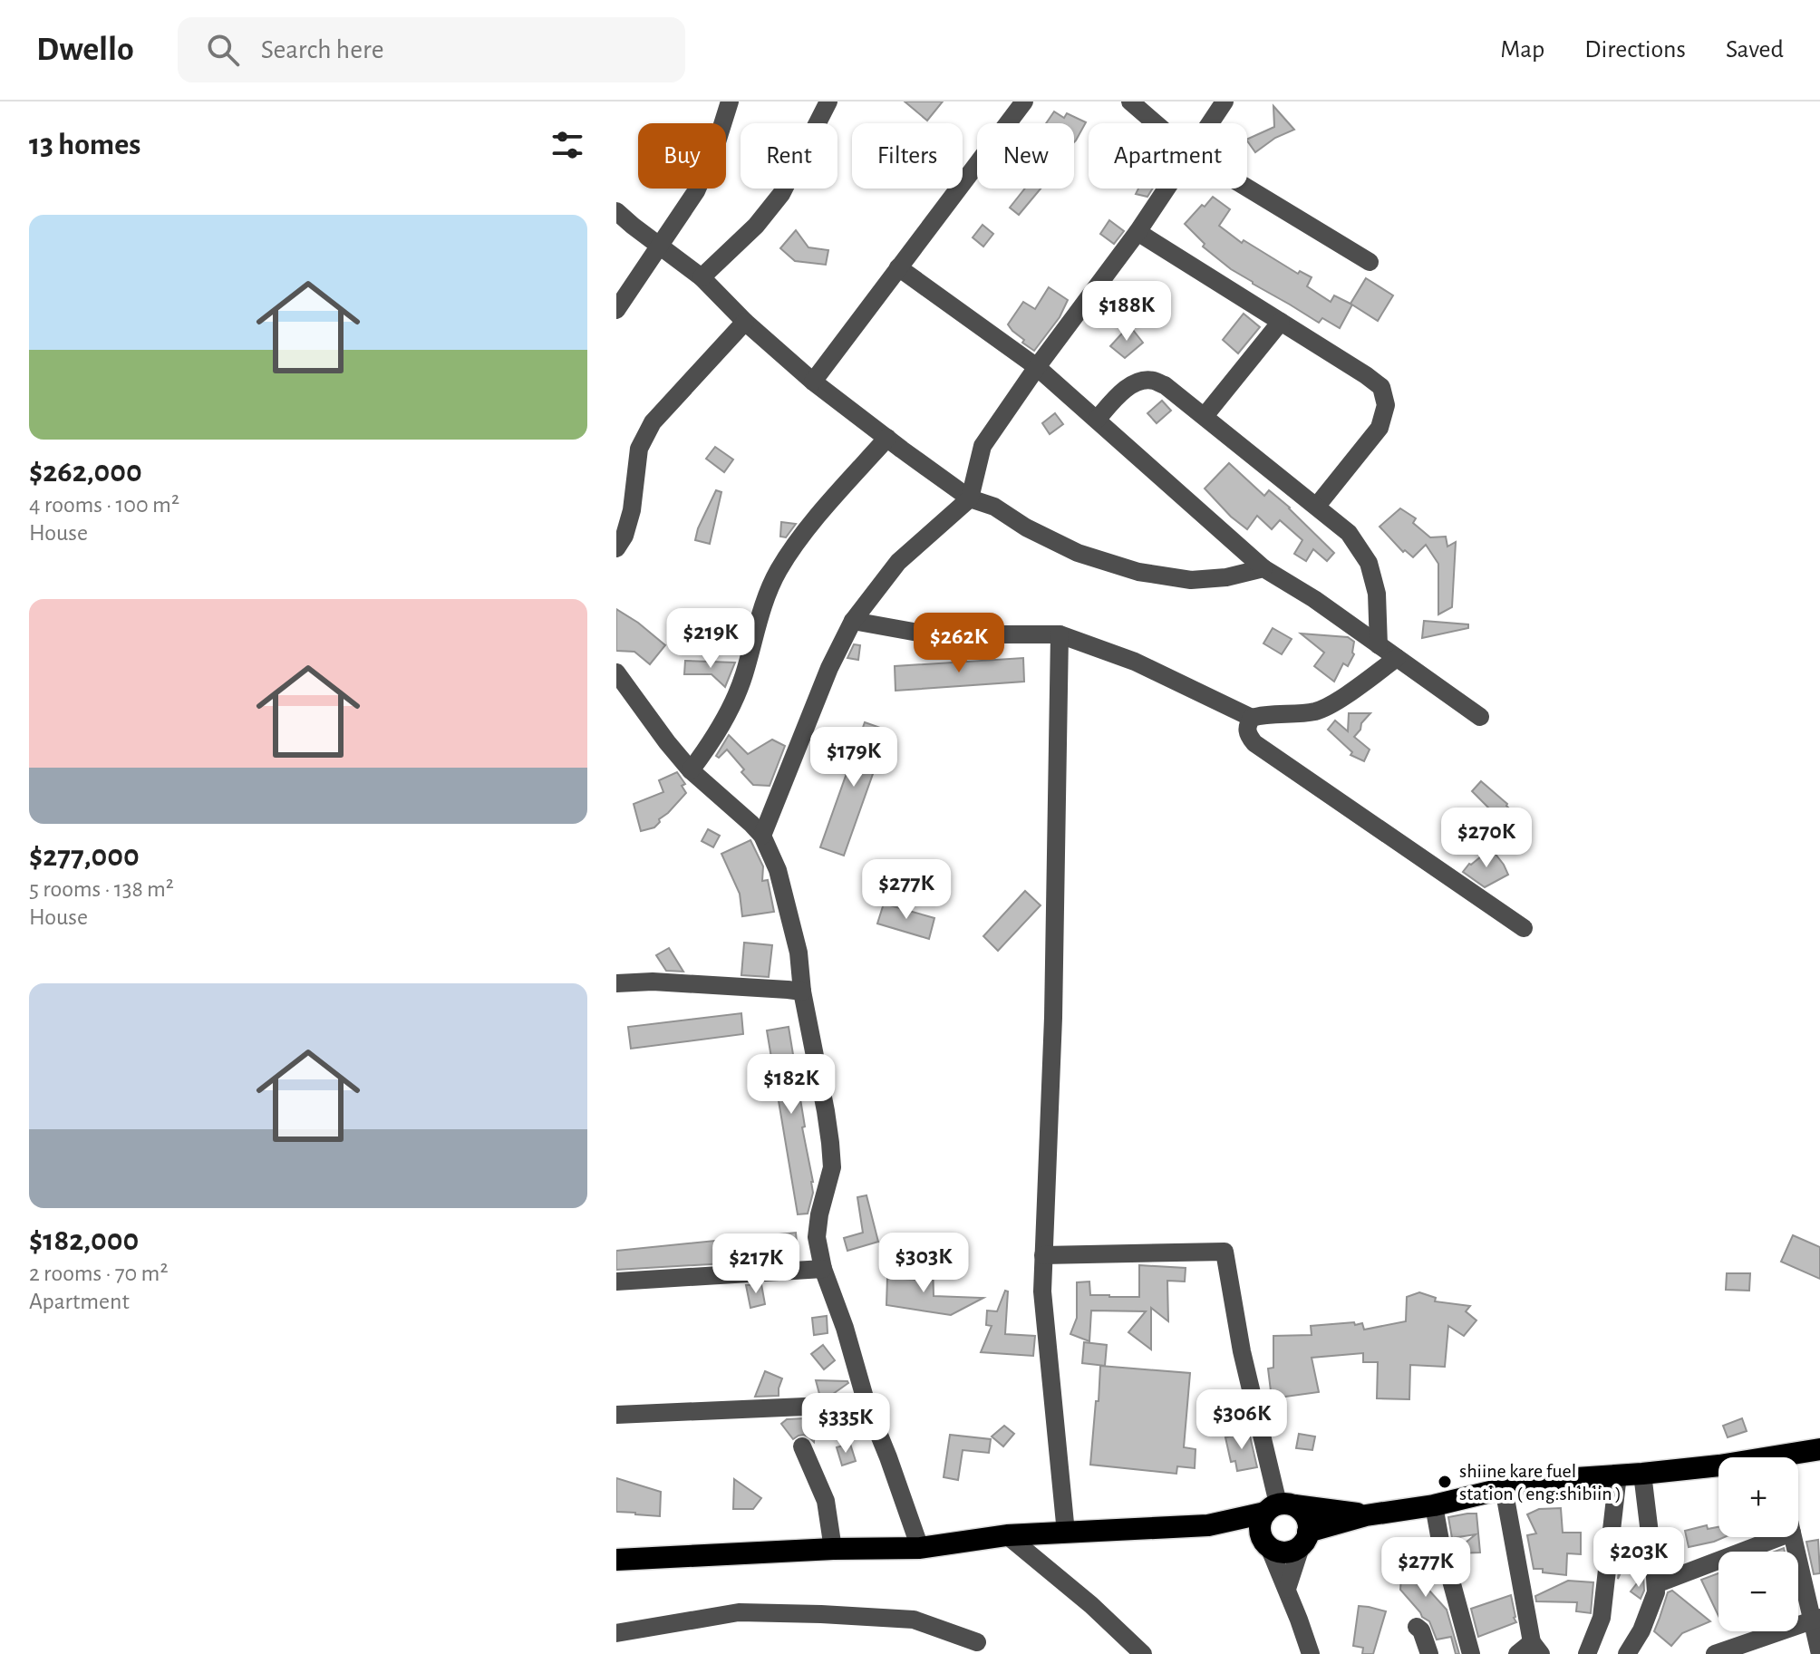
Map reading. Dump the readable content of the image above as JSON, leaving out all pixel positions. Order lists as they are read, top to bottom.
{
  "places": ["shiine kare fuel station ( eng:shibiin )"],
  "page": {
    "header": "Dwello",
    "search": "Search here",
    "nav": ["Map", "Directions", "Saved"],
    "heading": "13 homes",
    "chip": [
      "Buy",
      "Rent",
      "Filters",
      "New",
      "Apartment"
    ],
    "list": [
      {
        "name": "$262,000",
        "note": "4 rooms · 100 m² · House"
      },
      {
        "name": "$277,000",
        "note": "5 rooms · 138 m² · House"
      },
      {
        "name": "$182,000",
        "note": "2 rooms · 70 m² · Apartment"
      }
    ],
    "price": [
      "$188K",
      "$219K",
      "$262K",
      "$179K",
      "$270K",
      "$277K",
      "$182K",
      "$303K",
      "$217K",
      "$306K",
      "$335K",
      "$203K",
      "$277K"
    ],
    "map_buttons": ["+", "−"]
  }
}
